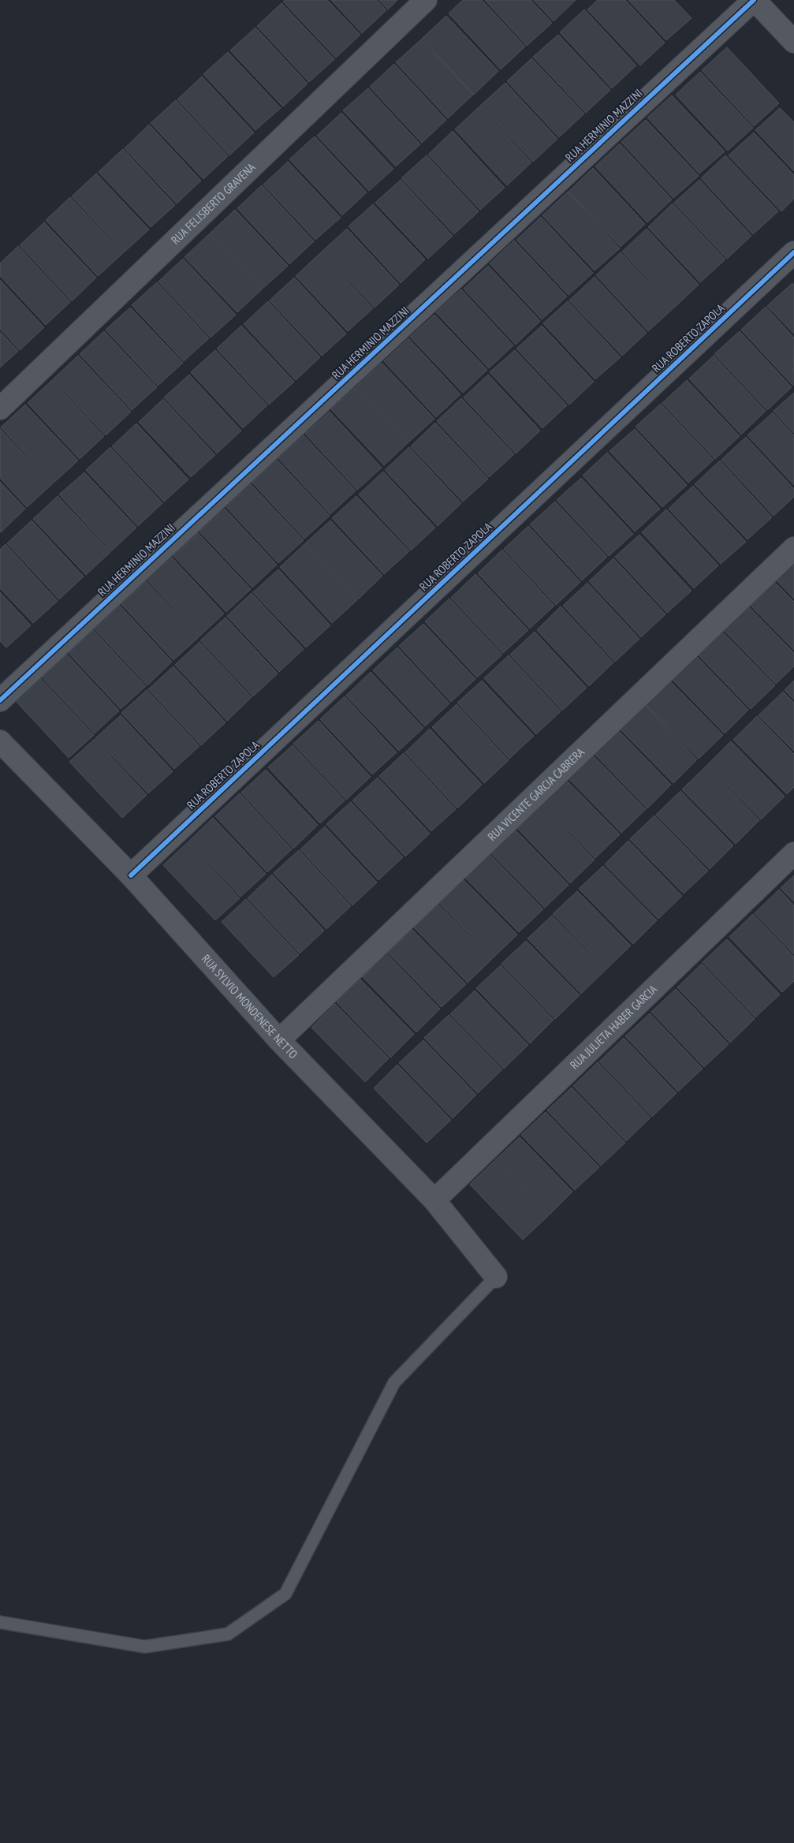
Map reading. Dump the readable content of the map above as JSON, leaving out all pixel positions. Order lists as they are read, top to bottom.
{
  "streets": {
    "street": [
      "RUA HERMINIO MAZZINI",
      "RUA FELISBERTO GRAVENA",
      "RUA ROBERTO ZAPOLA",
      "RUA VICENTE GARCIA CABRERA",
      "RUA SYLVIO MONDENESE NETTO",
      "RUA JULIETA HABER GARCIA"
    ]
  },
  "crossings": [
    ["RUA ROBERTO ZAPOLA", "RUA SYLVIO MONDENESE NETTO"],
    ["RUA VICENTE GARCIA CABRERA", "RUA SYLVIO MONDENESE NETTO"],
    ["RUA SYLVIO MONDENESE NETTO", "RUA JULIETA HABER GARCIA"]
  ]
}
